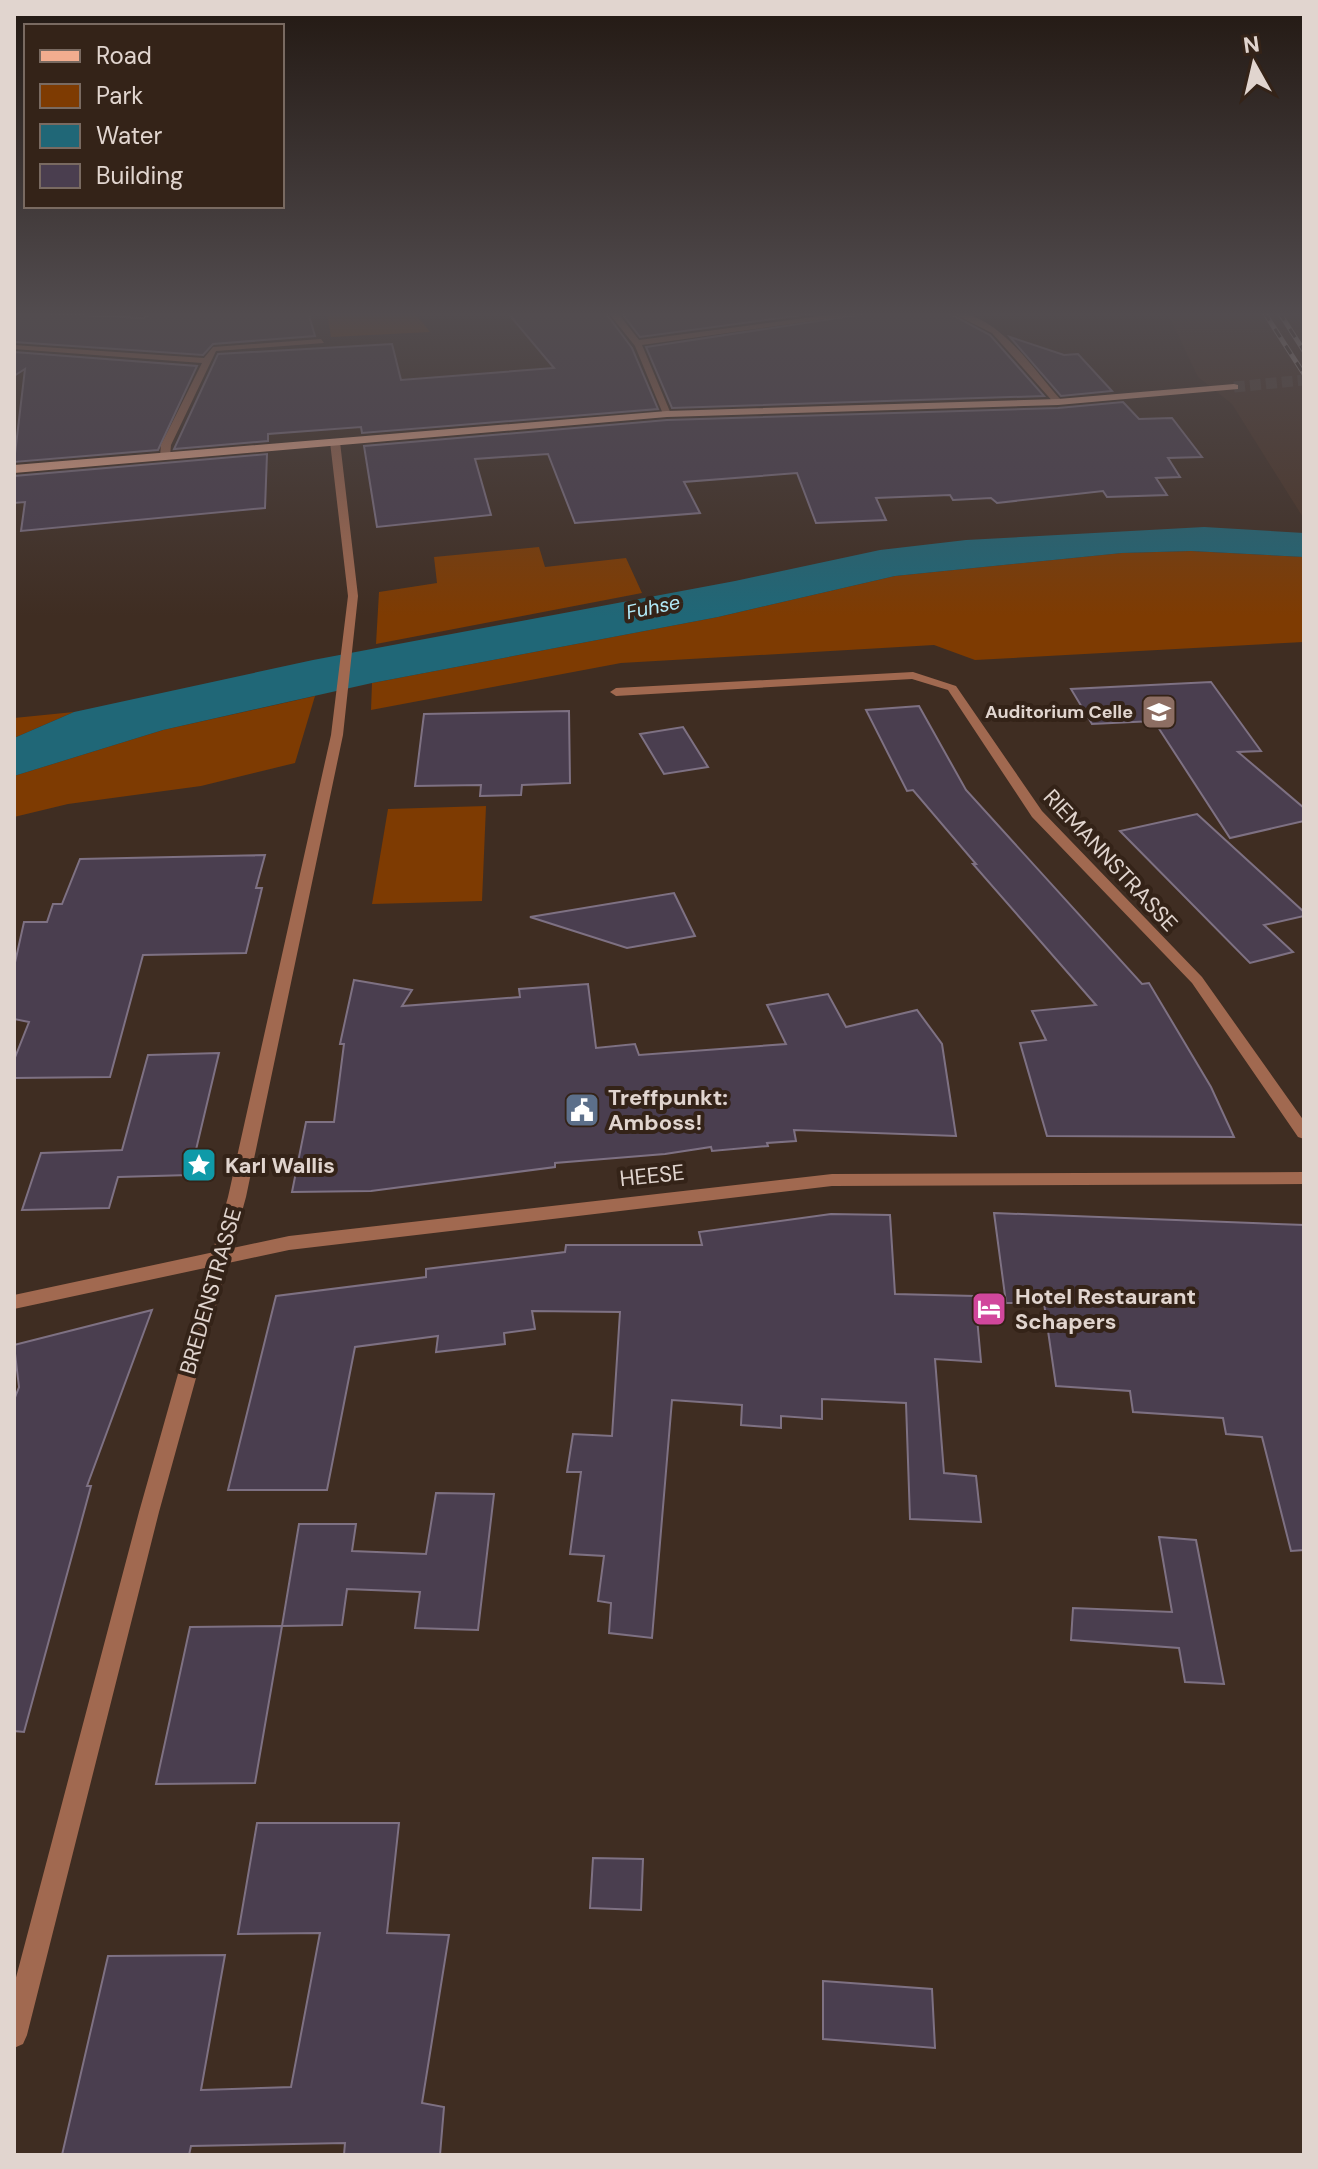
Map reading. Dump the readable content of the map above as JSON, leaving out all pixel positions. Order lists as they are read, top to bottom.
{
  "streets": {
    "street": ["RIEMANNSTRASSE", "HEESE", "BREDENSTRASSE"]
  },
  "crossings": [
    ["HEESE", "BREDENSTRASSE"]
  ],
  "water": ["Fuhse"],
  "places": {
    "school or university": ["Auditorium Celle"],
    "public building": ["Treffpunkt: Amboss!"],
    "place": ["Karl Wallis"],
    "hotel": ["Hotel Restaurant Schapers"]
  },
  "legend": [
    "Road",
    "Park",
    "Water",
    "Building"
  ],
  "north": "top"
}
